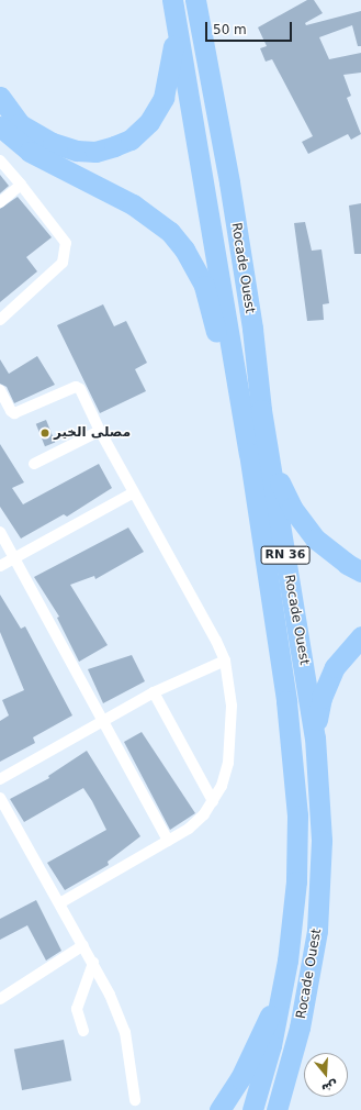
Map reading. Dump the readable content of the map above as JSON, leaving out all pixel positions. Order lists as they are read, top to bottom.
{
  "streets": {
    "highway": ["Rocade Ouest", "RN 36"]
  },
  "places": ["مصلى الخير"],
  "scale_bar": "50 m",
  "north": "bottom"
}
